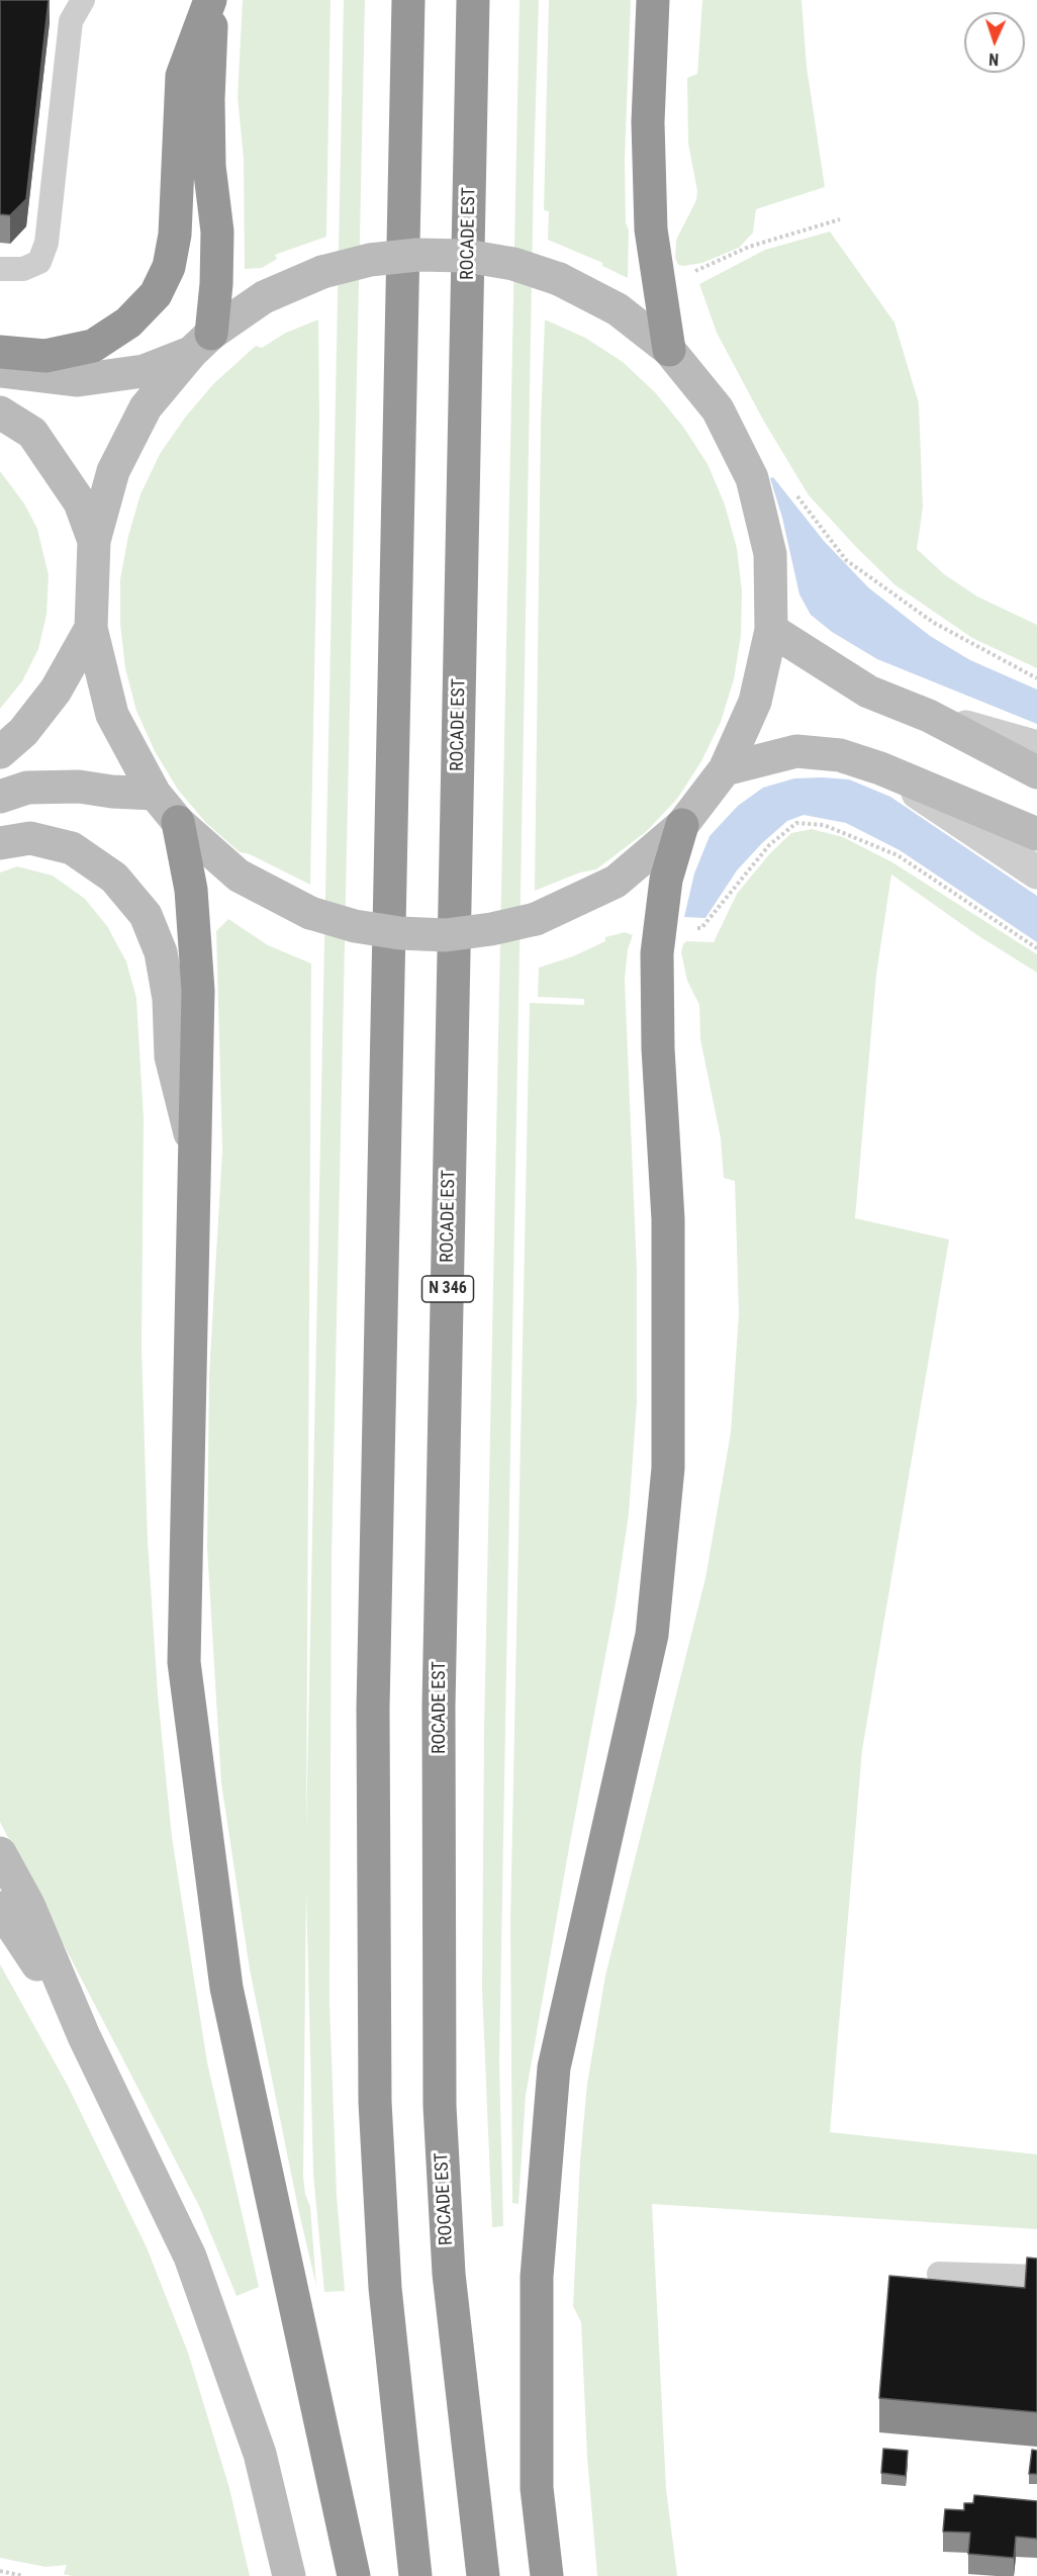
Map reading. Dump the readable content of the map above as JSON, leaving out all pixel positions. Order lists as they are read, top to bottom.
{
  "streets": {
    "highway": ["ROCADE EST", "N 346"]
  },
  "north": "bottom"
}
